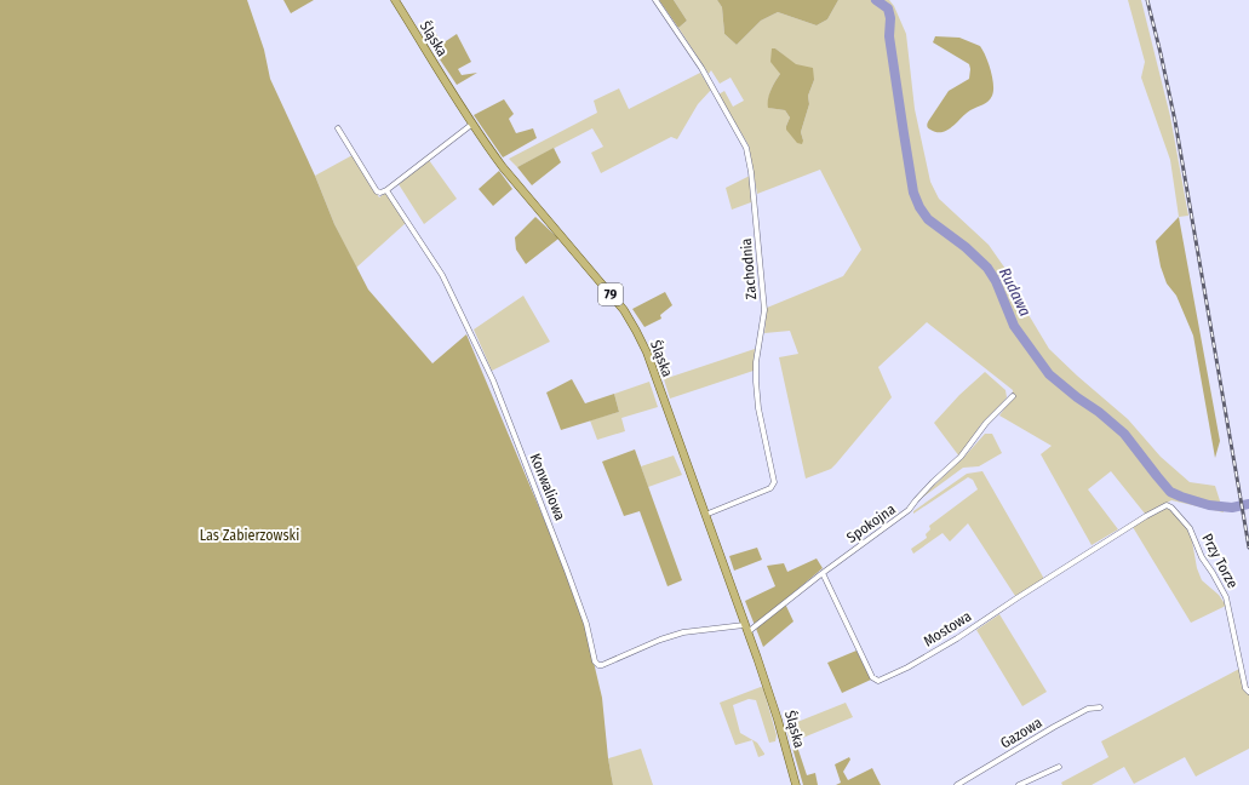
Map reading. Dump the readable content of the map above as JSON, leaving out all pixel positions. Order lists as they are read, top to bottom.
{
  "streets": {
    "main road": ["Śląska", "79"],
    "street": [
      "Zachodnia",
      "Konwaliowa",
      "Spokojna",
      "Przy Torze",
      "Mostowa",
      "Gazowa"
    ]
  },
  "crossings": [
    ["Śląska", "Zachodnia"],
    ["Śląska", "Konwaliowa"],
    ["Śląska", "Spokojna"],
    ["Spokojna", "Mostowa"],
    ["Przy Torze", "Mostowa"]
  ],
  "water": ["Rudawa"],
  "parks": ["Las Zabierzowski"]
}
